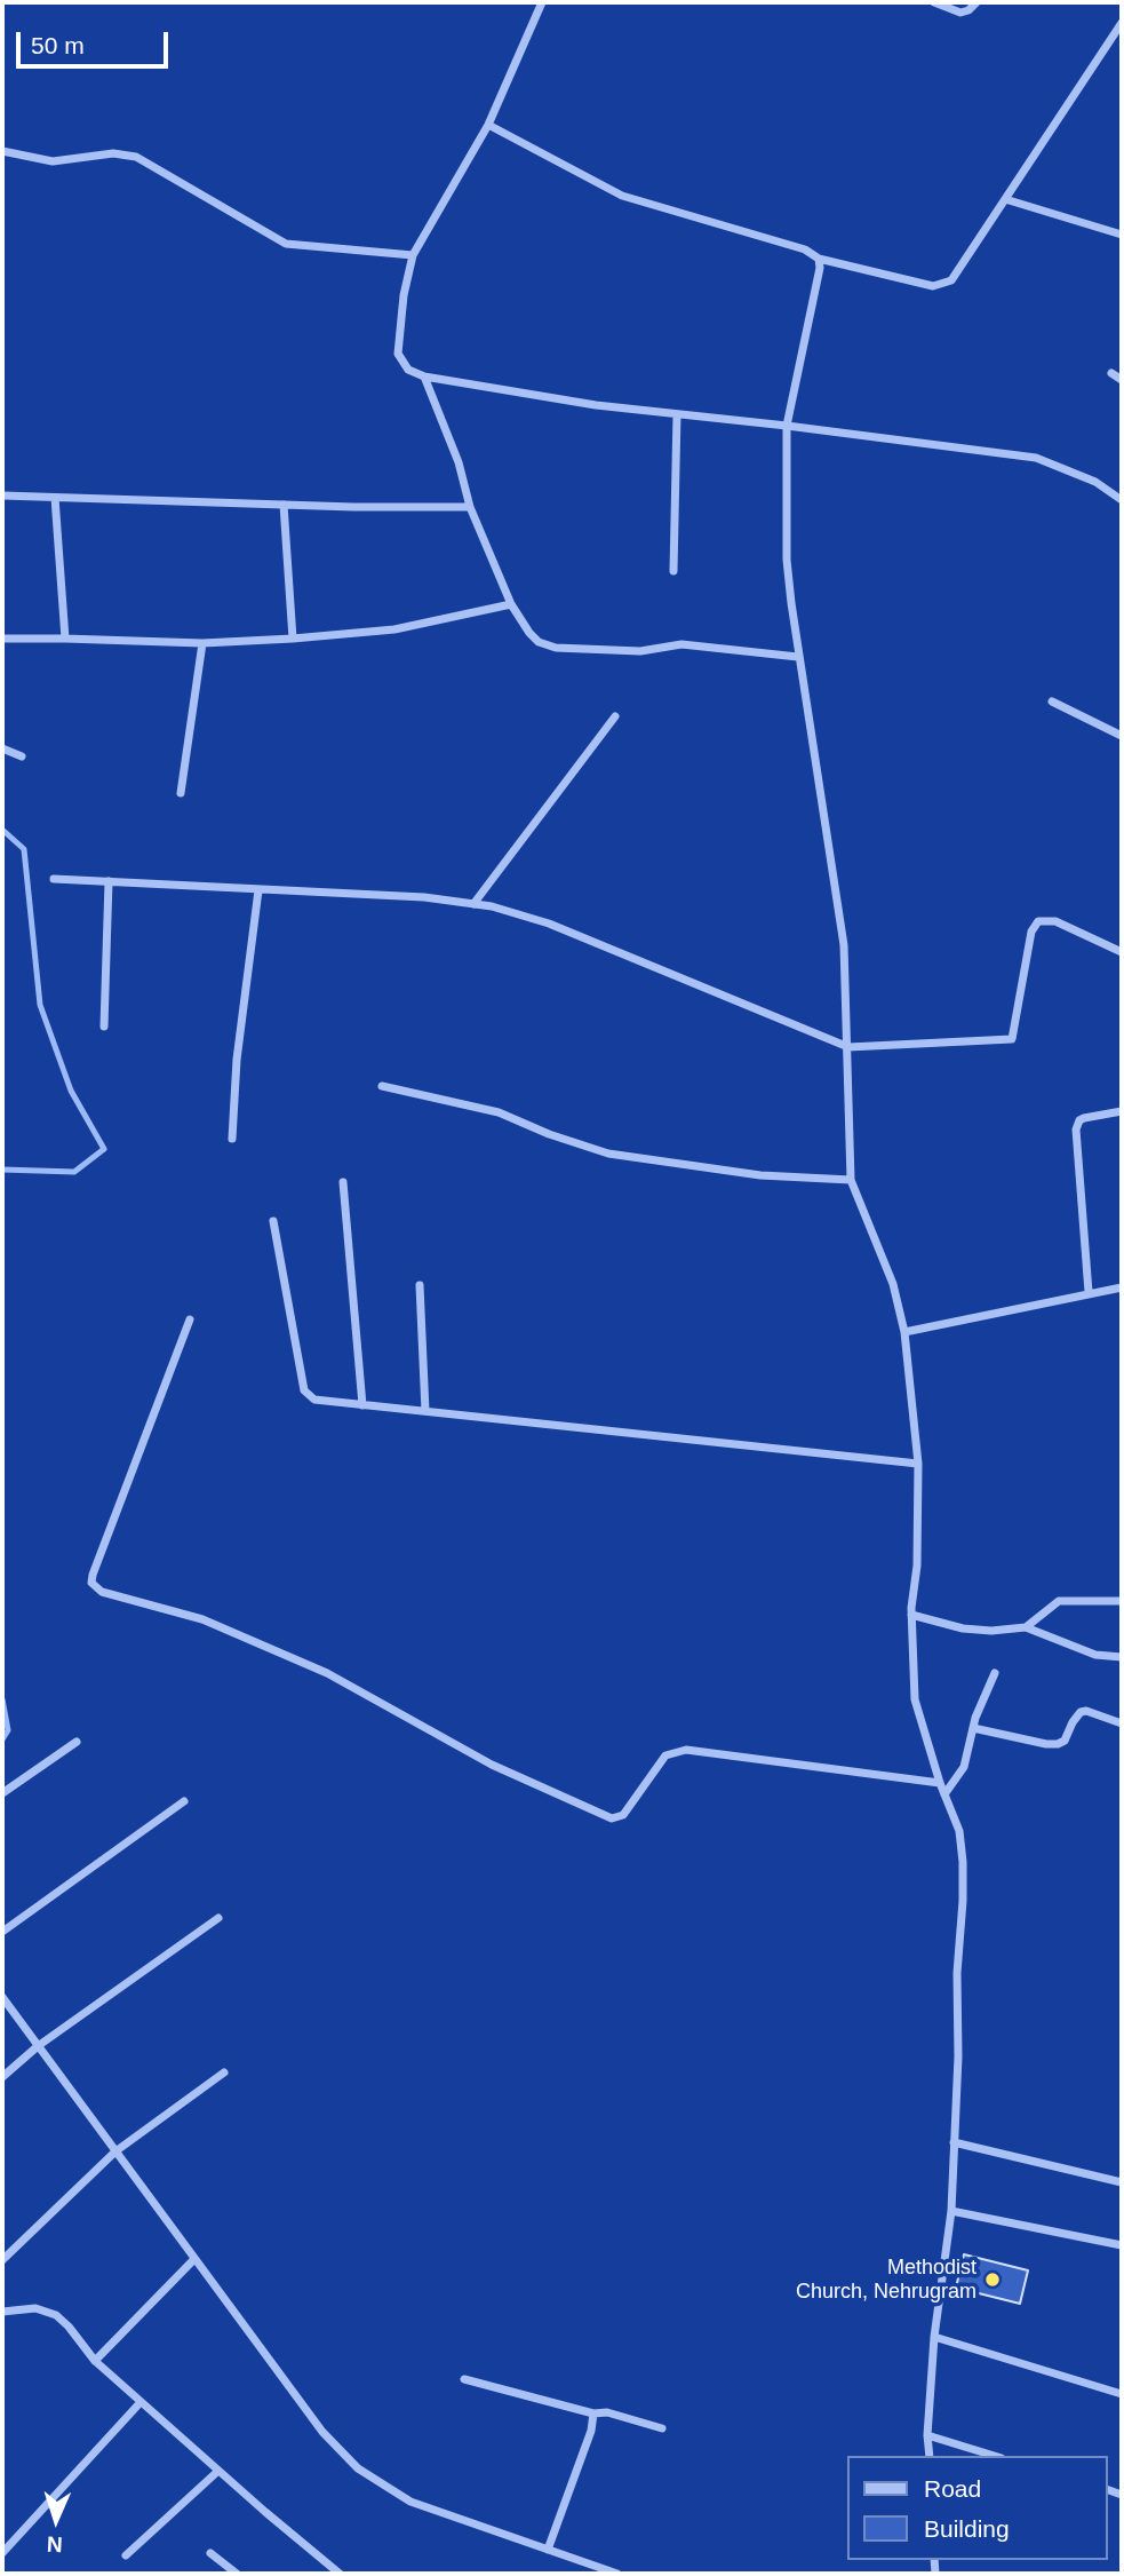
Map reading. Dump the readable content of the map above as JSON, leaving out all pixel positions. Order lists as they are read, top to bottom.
{
  "places": ["Methodist Church, Nehrugram"],
  "legend": ["Road", "Building"],
  "scale_bar": "50 m",
  "north": "bottom"
}
